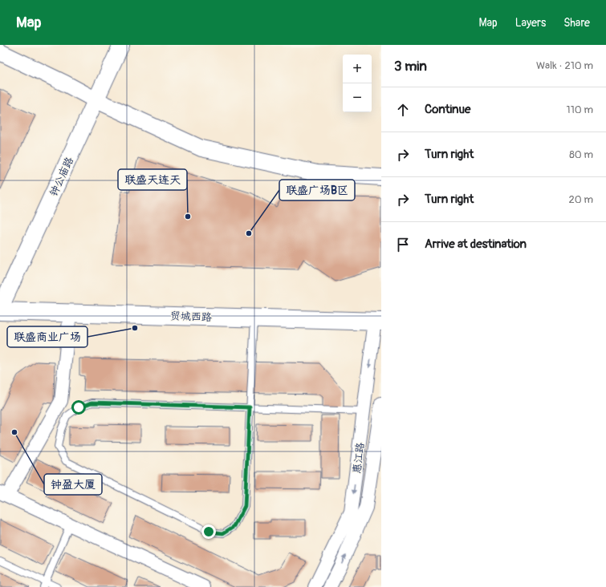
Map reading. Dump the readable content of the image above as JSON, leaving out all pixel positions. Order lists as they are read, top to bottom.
{
  "streets": {
    "main road": ["贸城西路"],
    "street": ["钟公庙路", "惠江路"]
  },
  "crossings": [
    ["钟公庙路", "贸城西路"],
    ["贸城西路", "惠江路"]
  ],
  "places": [
    "联盛天连天",
    "联盛广场B区",
    "联盛商业广场",
    "钟盈大厦"
  ],
  "page": {
    "header": "Map",
    "nav": ["Map", "Layers", "Share"],
    "heading": ["3 min", "Walk · 210 m"],
    "map_buttons": ["+", "−"],
    "list": [
      ["Continue", "110 m"],
      ["Turn right", "80 m"],
      ["Turn right", "20 m"],
      "Arrive at destination"
    ]
  }
}
